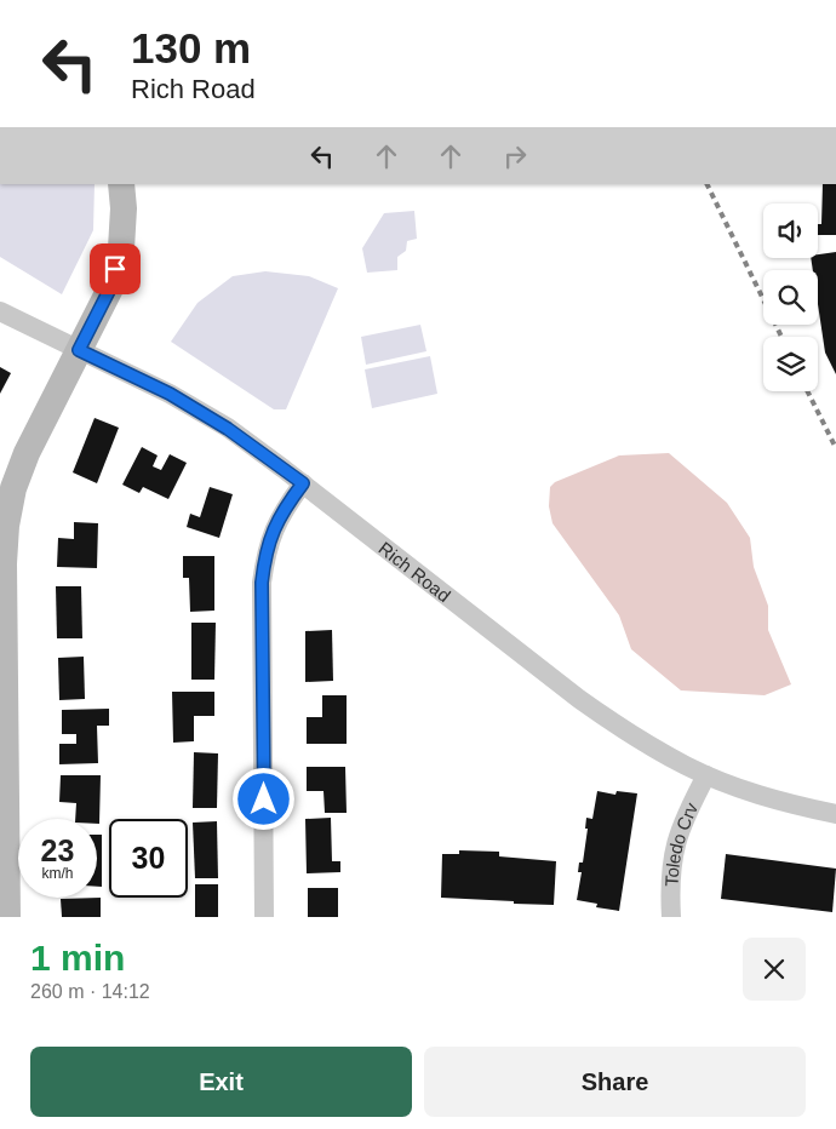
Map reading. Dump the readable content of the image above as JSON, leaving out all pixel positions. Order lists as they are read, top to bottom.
{
  "streets": {
    "street": ["Rich Road", "Toledo Crv"]
  },
  "crossings": [
    ["Rich Road", "Toledo Crv"]
  ],
  "page": {
    "turn": ["130 m", "Rich Road"],
    "speed": "23 km/h",
    "limit": "30",
    "heading": ["1 min", "260 m · 14:12"],
    "buttons": ["Exit", "Share"]
  }
}
